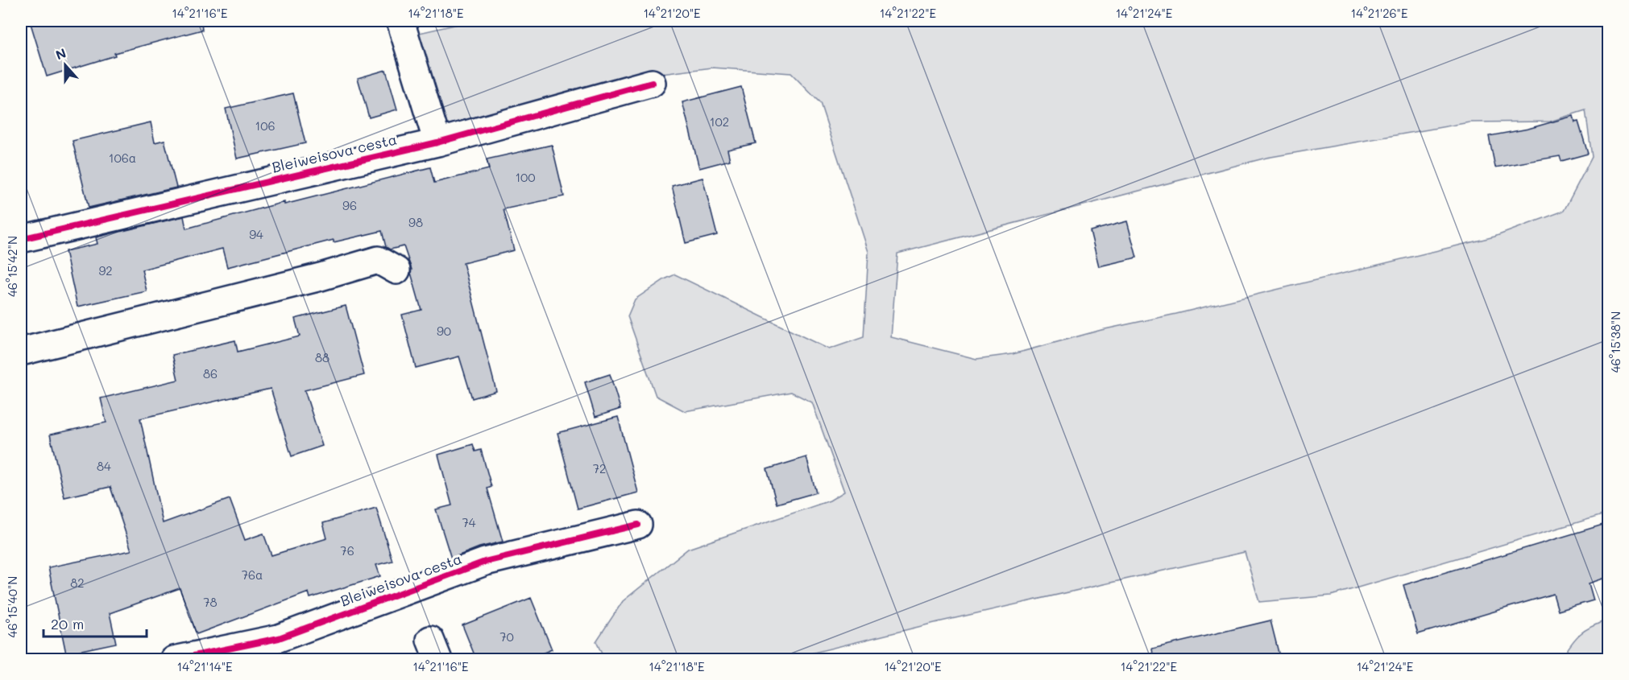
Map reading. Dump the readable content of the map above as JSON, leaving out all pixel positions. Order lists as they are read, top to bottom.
{
  "streets": {
    "street": ["Bleiweisova cesta"]
  },
  "house_numbers": [
    "102",
    "106",
    "106a",
    "100",
    "96",
    "98",
    "94",
    "92",
    "90",
    "88",
    "86",
    "84",
    "72",
    "74",
    "76",
    "76a",
    "82",
    "78",
    "70"
  ],
  "scale_bar": "20 m",
  "north": "top",
  "coordinates": [
    "14°21'16\"E",
    "14°21'18\"E",
    "14°21'20\"E",
    "14°21'22\"E",
    "14°21'24\"E",
    "14°21'26\"E",
    "46°15'42\"N",
    "46°15'38\"N",
    "46°15'40\"N",
    "14°21'14\"E"
  ]
}
